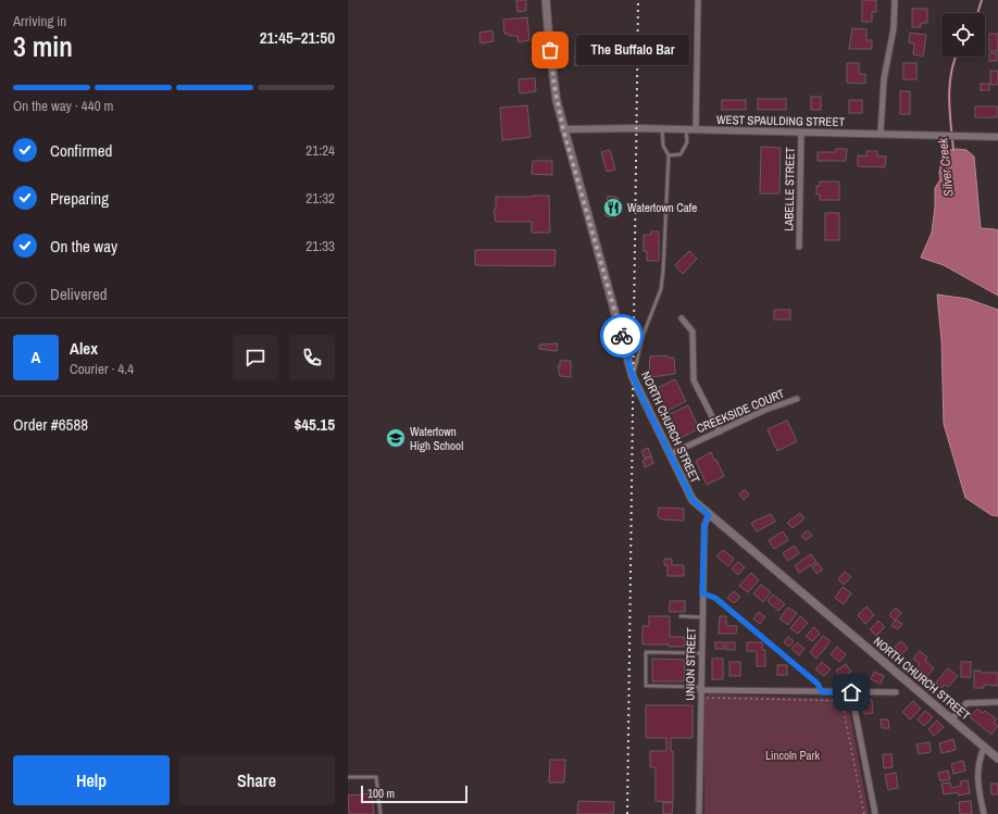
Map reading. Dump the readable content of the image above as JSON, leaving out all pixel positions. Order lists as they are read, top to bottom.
{
  "streets": {
    "main road": ["NORTH CHURCH STREET"],
    "street": [
      "WEST SPAULDING STREET",
      "LABELLE STREET",
      "CREEKSIDE COURT",
      "UNION STREET"
    ]
  },
  "crossings": [
    ["WEST SPAULDING STREET", "LABELLE STREET"],
    ["WEST SPAULDING STREET", "NORTH CHURCH STREET"],
    ["CREEKSIDE COURT", "NORTH CHURCH STREET"],
    ["NORTH CHURCH STREET", "UNION STREET"]
  ],
  "water": ["Silver Creek"],
  "parks": ["Lincoln Park"],
  "places": {
    "other": ["The Buffalo Bar"],
    "restaurant": ["Watertown Cafe"],
    "school or university": ["Watertown High School"]
  },
  "scale_bar": "100 m",
  "page": {
    "heading": ["3 min", "Arriving in", "21:45–21:50"],
    "panel": [
      "Alex",
      "Courier · 4.4",
      "Order #6588",
      "$45.15"
    ],
    "bubble": "The Buffalo Bar",
    "bar": "On the way · 440 m",
    "list": [
      ["Confirmed", "21:24"],
      ["Preparing", "21:32"],
      ["On the way", "21:33"],
      "Delivered"
    ],
    "round": "A",
    "buttons": ["Help", "Share"],
    "scale": "100 m"
  }
}
